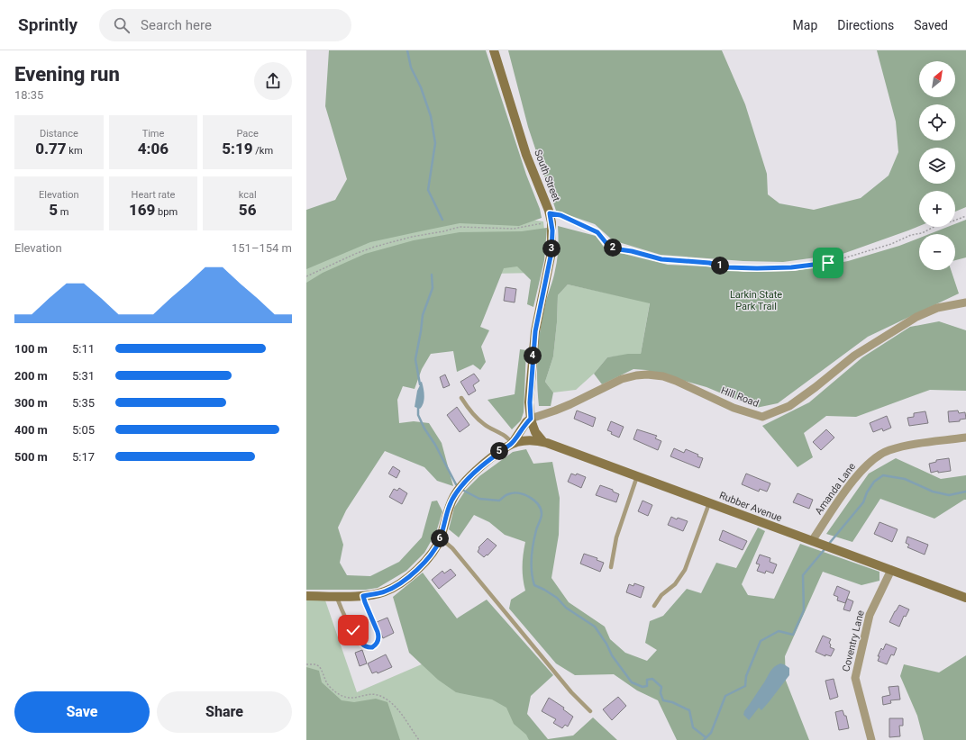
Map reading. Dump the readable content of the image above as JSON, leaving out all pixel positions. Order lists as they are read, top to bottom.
{
  "streets": {
    "street": [
      "South Street",
      "Hill Road",
      "Amanda Lane",
      "Rubber Avenue",
      "Coventry Lane"
    ]
  },
  "crossings": [
    ["South Street", "Hill Road"],
    ["South Street", "Rubber Avenue"],
    ["Amanda Lane", "Rubber Avenue"],
    ["Rubber Avenue", "Coventry Lane"]
  ],
  "parks": ["Larkin State Park Trail"],
  "north": "top right",
  "page": {
    "header": "Sprintly",
    "search": "Search here",
    "nav": ["Map", "Directions", "Saved"],
    "heading": ["Evening run", "18:35"],
    "map_buttons": ["+", "−"],
    "stats": [
      ["Distance", "0.77 km"],
      ["Time", "4:06"],
      ["Pace", "5:19 /km"],
      ["Elevation", "5 m"],
      ["Heart rate", "169 bpm"],
      ["kcal", "56"]
    ],
    "chart": ["Elevation", "151–154 m"],
    "pins": [
      "2",
      "3",
      "1",
      "4",
      "5",
      "6"
    ],
    "list": [
      {
        "name": "100 m",
        "note": "5:11"
      },
      {
        "name": "200 m",
        "note": "5:31"
      },
      {
        "name": "300 m",
        "note": "5:35"
      },
      {
        "name": "400 m",
        "note": "5:05"
      },
      {
        "name": "500 m",
        "note": "5:17"
      }
    ],
    "buttons": ["Save", "Share"]
  }
}
